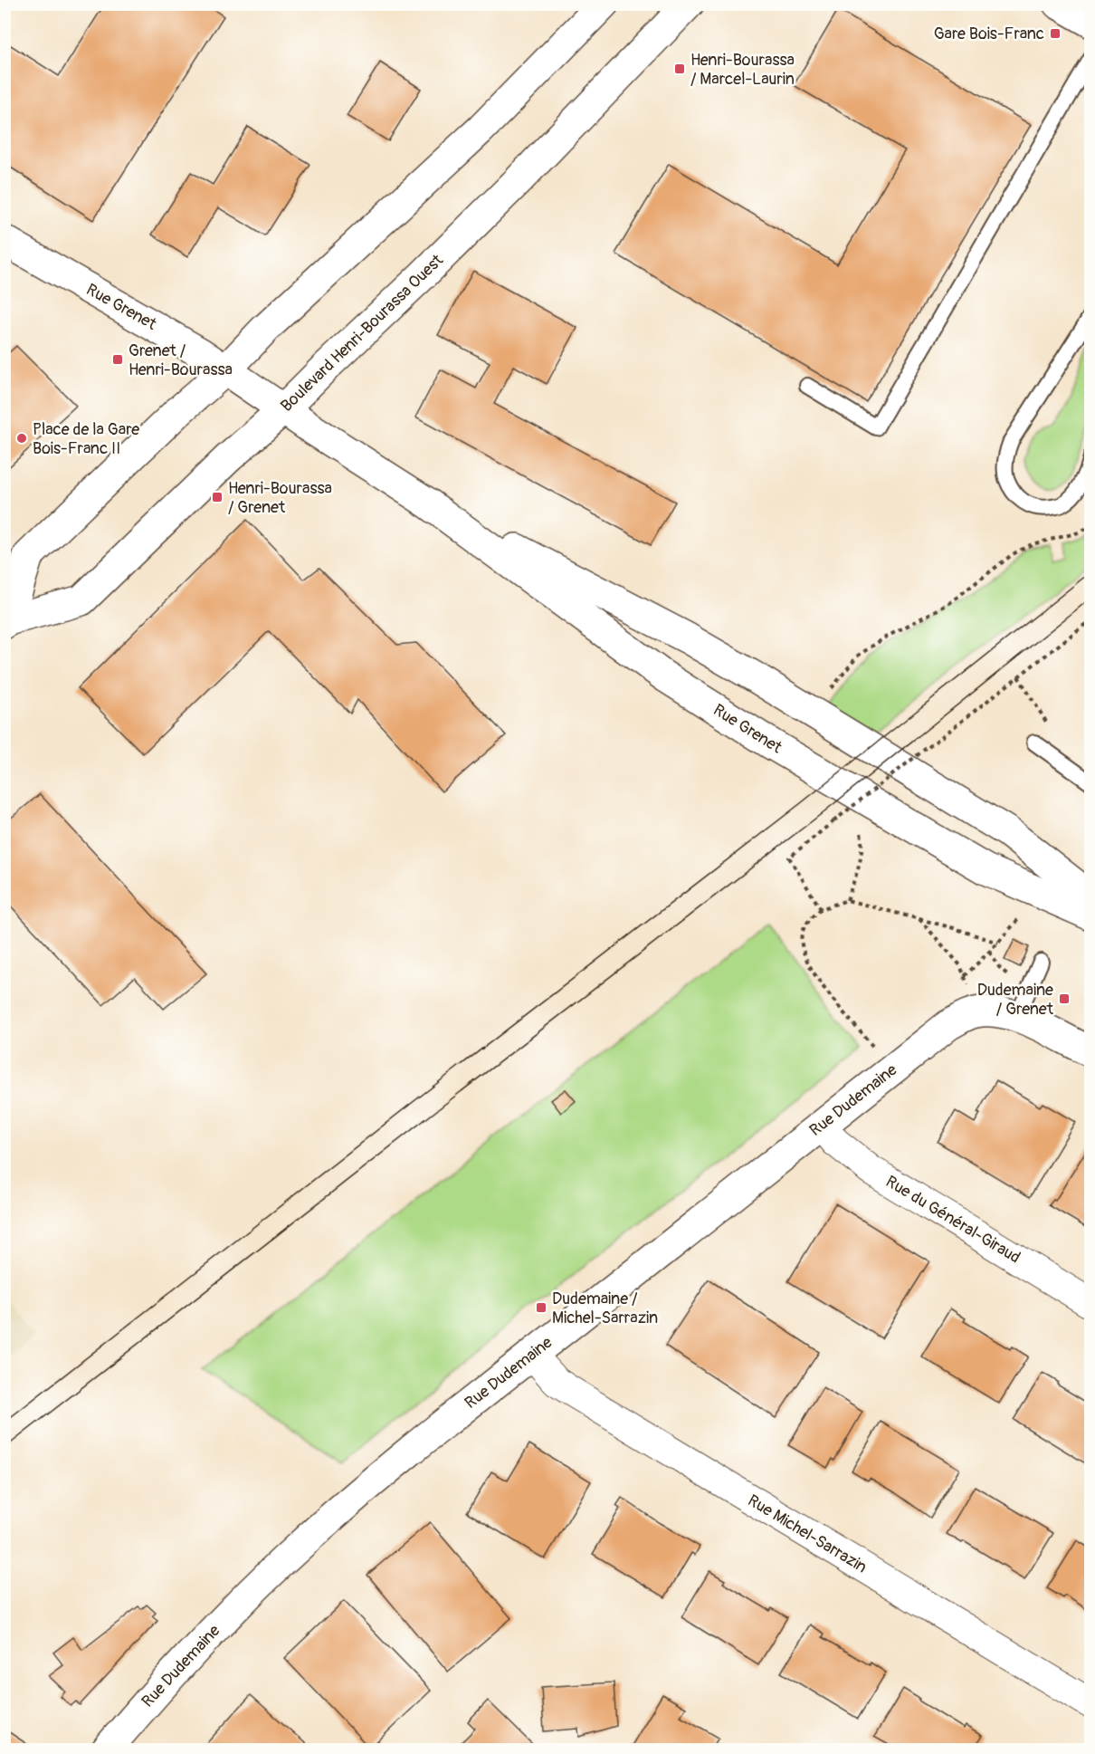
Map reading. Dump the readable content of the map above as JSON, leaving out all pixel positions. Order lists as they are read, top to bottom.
{
  "streets": {
    "street": [
      "Rue Grenet",
      "Boulevard Henri-Bourassa Ouest",
      "Rue Dudemaine",
      "Rue du Général-Giraud",
      "Rue Michel-Sarrazin"
    ]
  },
  "crossings": [
    ["Rue Grenet", "Boulevard Henri-Bourassa Ouest"],
    ["Rue Dudemaine", "Rue du Général-Giraud"],
    ["Rue Dudemaine", "Rue Michel-Sarrazin"]
  ],
  "places": {
    "transit": [
      "Gare Bois-Franc",
      "Henri-Bourassa / Marcel-Laurin",
      "Grenet / Henri-Bourassa",
      "Henri-Bourassa / Grenet",
      "Dudemaine / Grenet",
      "Dudemaine / Michel-Sarrazin"
    ],
    "other": ["Place de la Gare Bois-Franc II"]
  }
}
